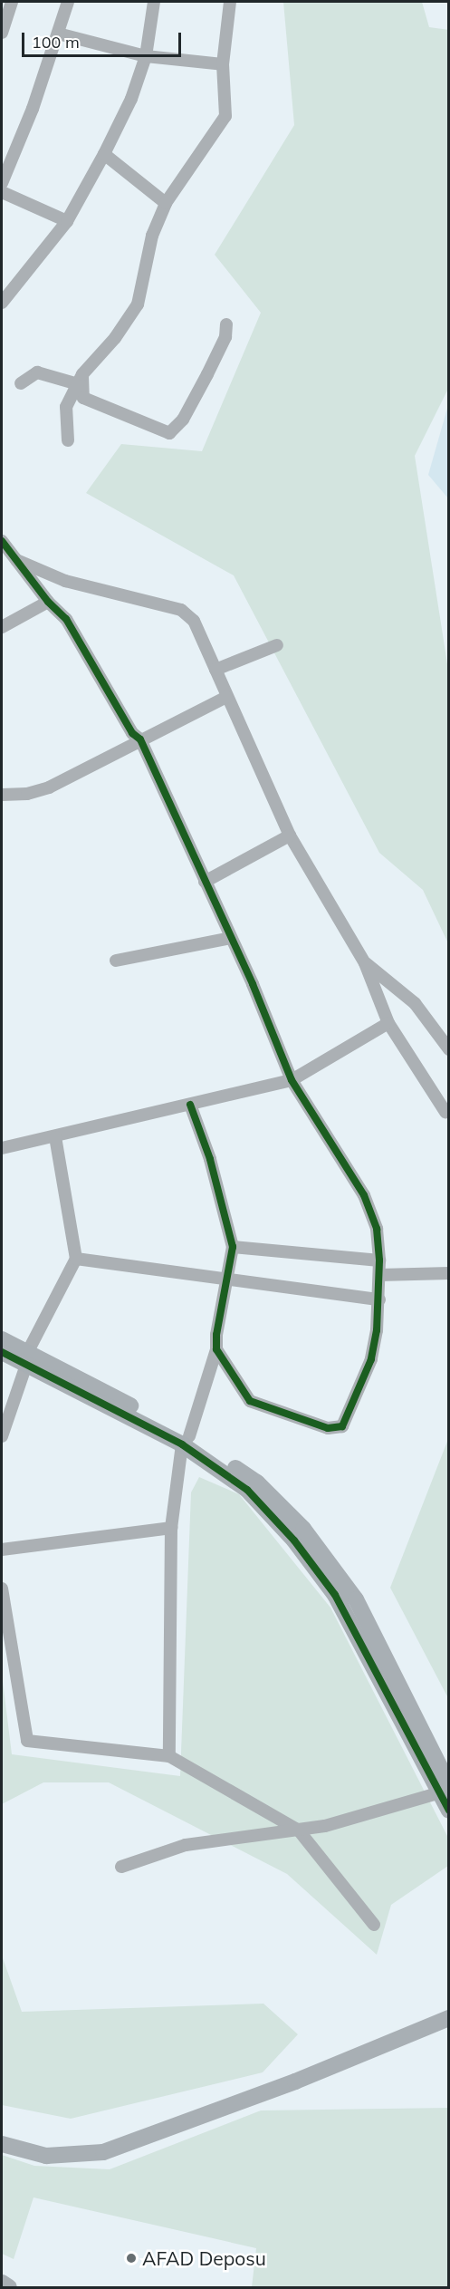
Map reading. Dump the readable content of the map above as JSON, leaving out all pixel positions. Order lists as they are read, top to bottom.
{
  "places": ["AFAD Deposu"],
  "scale_bar": "100 m"
}
